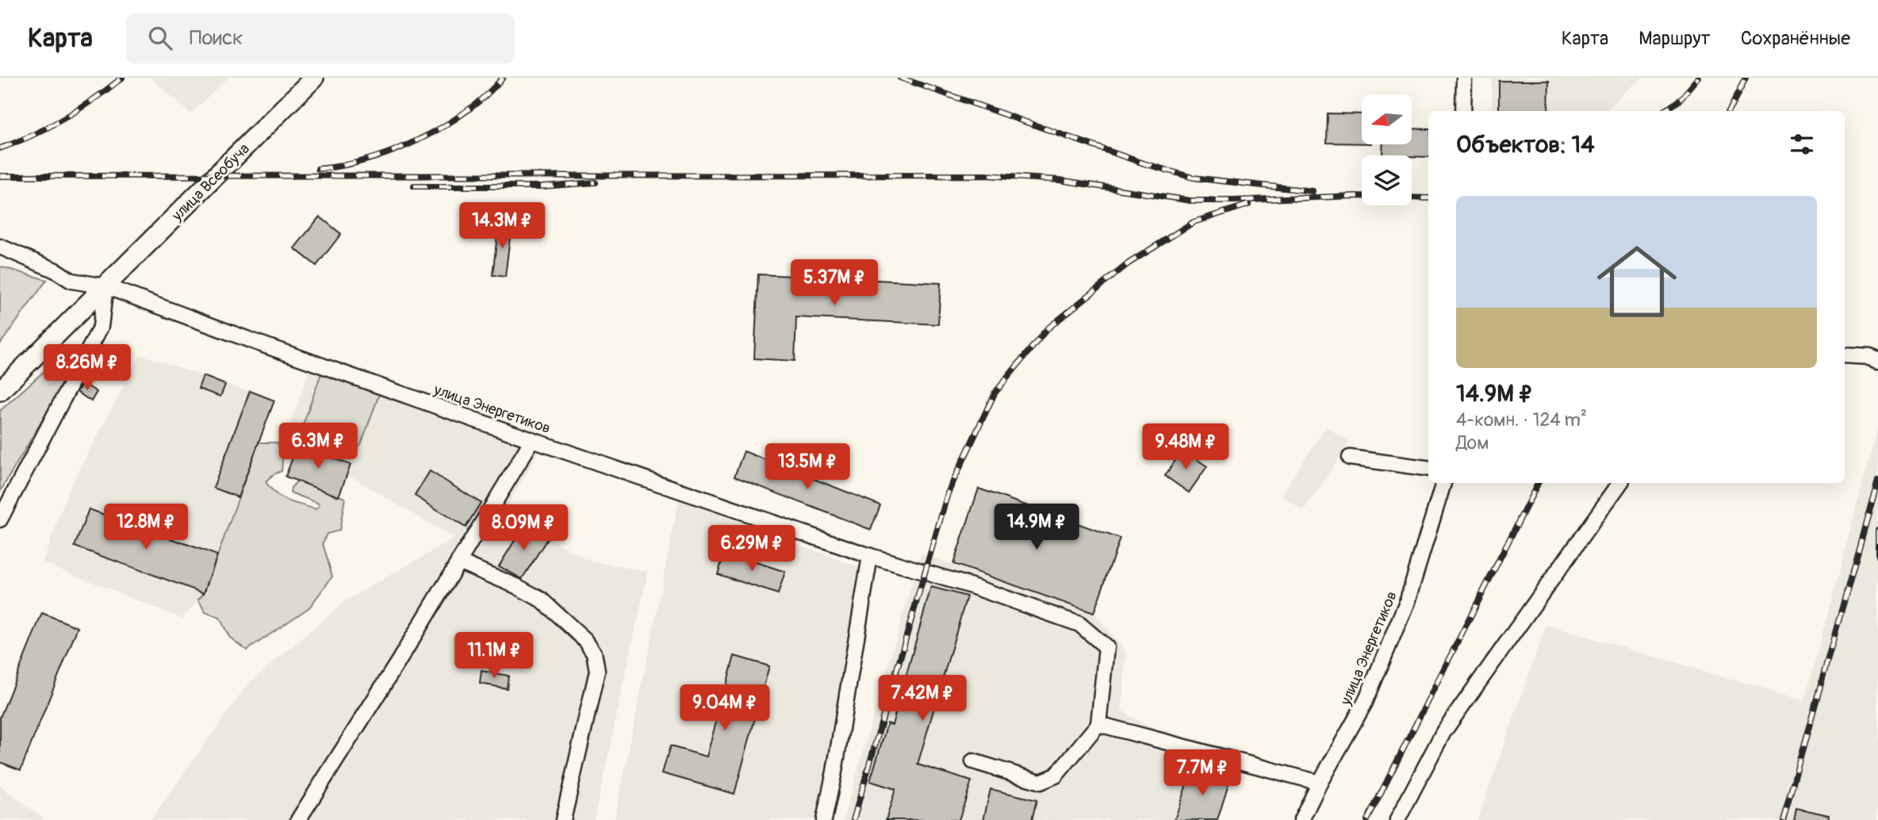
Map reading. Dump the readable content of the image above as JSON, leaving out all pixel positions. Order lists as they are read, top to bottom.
{
  "streets": {
    "main road": ["улица Всеобуча"],
    "street": ["улица Энергетиков"]
  },
  "crossings": [
    ["улица Всеобуча", "улица Энергетиков"]
  ],
  "north": "left",
  "page": {
    "header": "Карта",
    "search": "Поиск",
    "nav": ["Карта", "Маршрут", "Сохранённые"],
    "heading": "Объектов: 14",
    "list": [
      {
        "name": "14.9M ₽",
        "note": "4-комн. · 124 m² · Дом"
      }
    ],
    "price": [
      "14.3M ₽",
      "5.37M ₽",
      "8.26M ₽",
      "6.3M ₽",
      "9.48M ₽",
      "13.5M ₽",
      "12.8M ₽",
      "14.9M ₽",
      "8.09M ₽",
      "6.29M ₽",
      "11.1M ₽",
      "7.42M ₽",
      "9.04M ₽",
      "7.7M ₽"
    ]
  }
}
